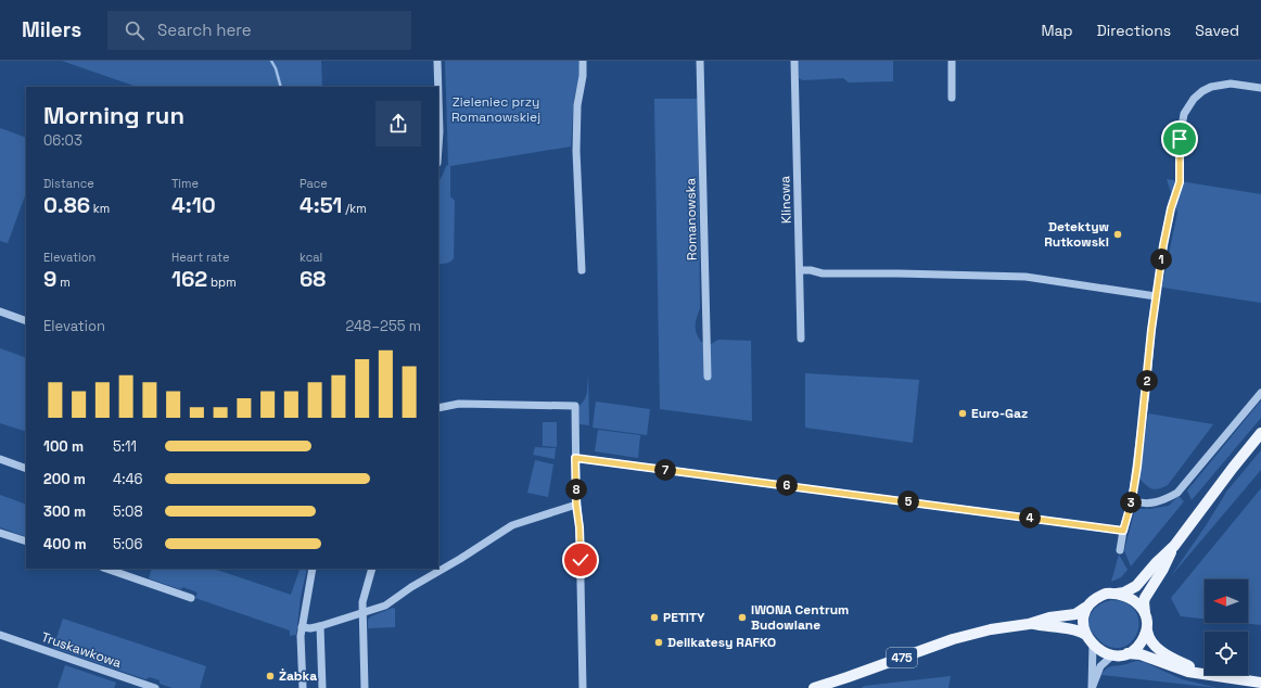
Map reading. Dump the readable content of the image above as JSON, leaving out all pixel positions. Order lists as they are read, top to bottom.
{
  "streets": {
    "main road": ["475"],
    "street": ["Klinowa", "Romanowska", "Truskawkowa"]
  },
  "parks": ["Zieleniec przy Romanowskiej"],
  "places": [
    "Detektyw Rutkowski",
    "Euro-Gaz",
    "PETiTY",
    "IWONA Centrum Budowlane",
    "Delikatesy RAFKO",
    "Żabka"
  ],
  "north": "left",
  "page": {
    "header": "Milers",
    "search": "Search here",
    "nav": ["Map", "Directions", "Saved"],
    "heading": ["Morning run", "06:03"],
    "stats": [
      ["Distance", "0.86 km"],
      ["Time", "4:10"],
      ["Pace", "4:51 /km"],
      ["Elevation", "9 m"],
      ["Heart rate", "162 bpm"],
      ["kcal", "68"]
    ],
    "pins": [
      "1",
      "2",
      "7",
      "6",
      "8",
      "5",
      "3",
      "4"
    ],
    "chart": ["Elevation", "248–255 m"],
    "list": [
      {
        "name": "100 m",
        "note": "5:11"
      },
      {
        "name": "200 m",
        "note": "4:46"
      },
      {
        "name": "300 m",
        "note": "5:08"
      },
      {
        "name": "400 m",
        "note": "5:06"
      }
    ]
  }
}
